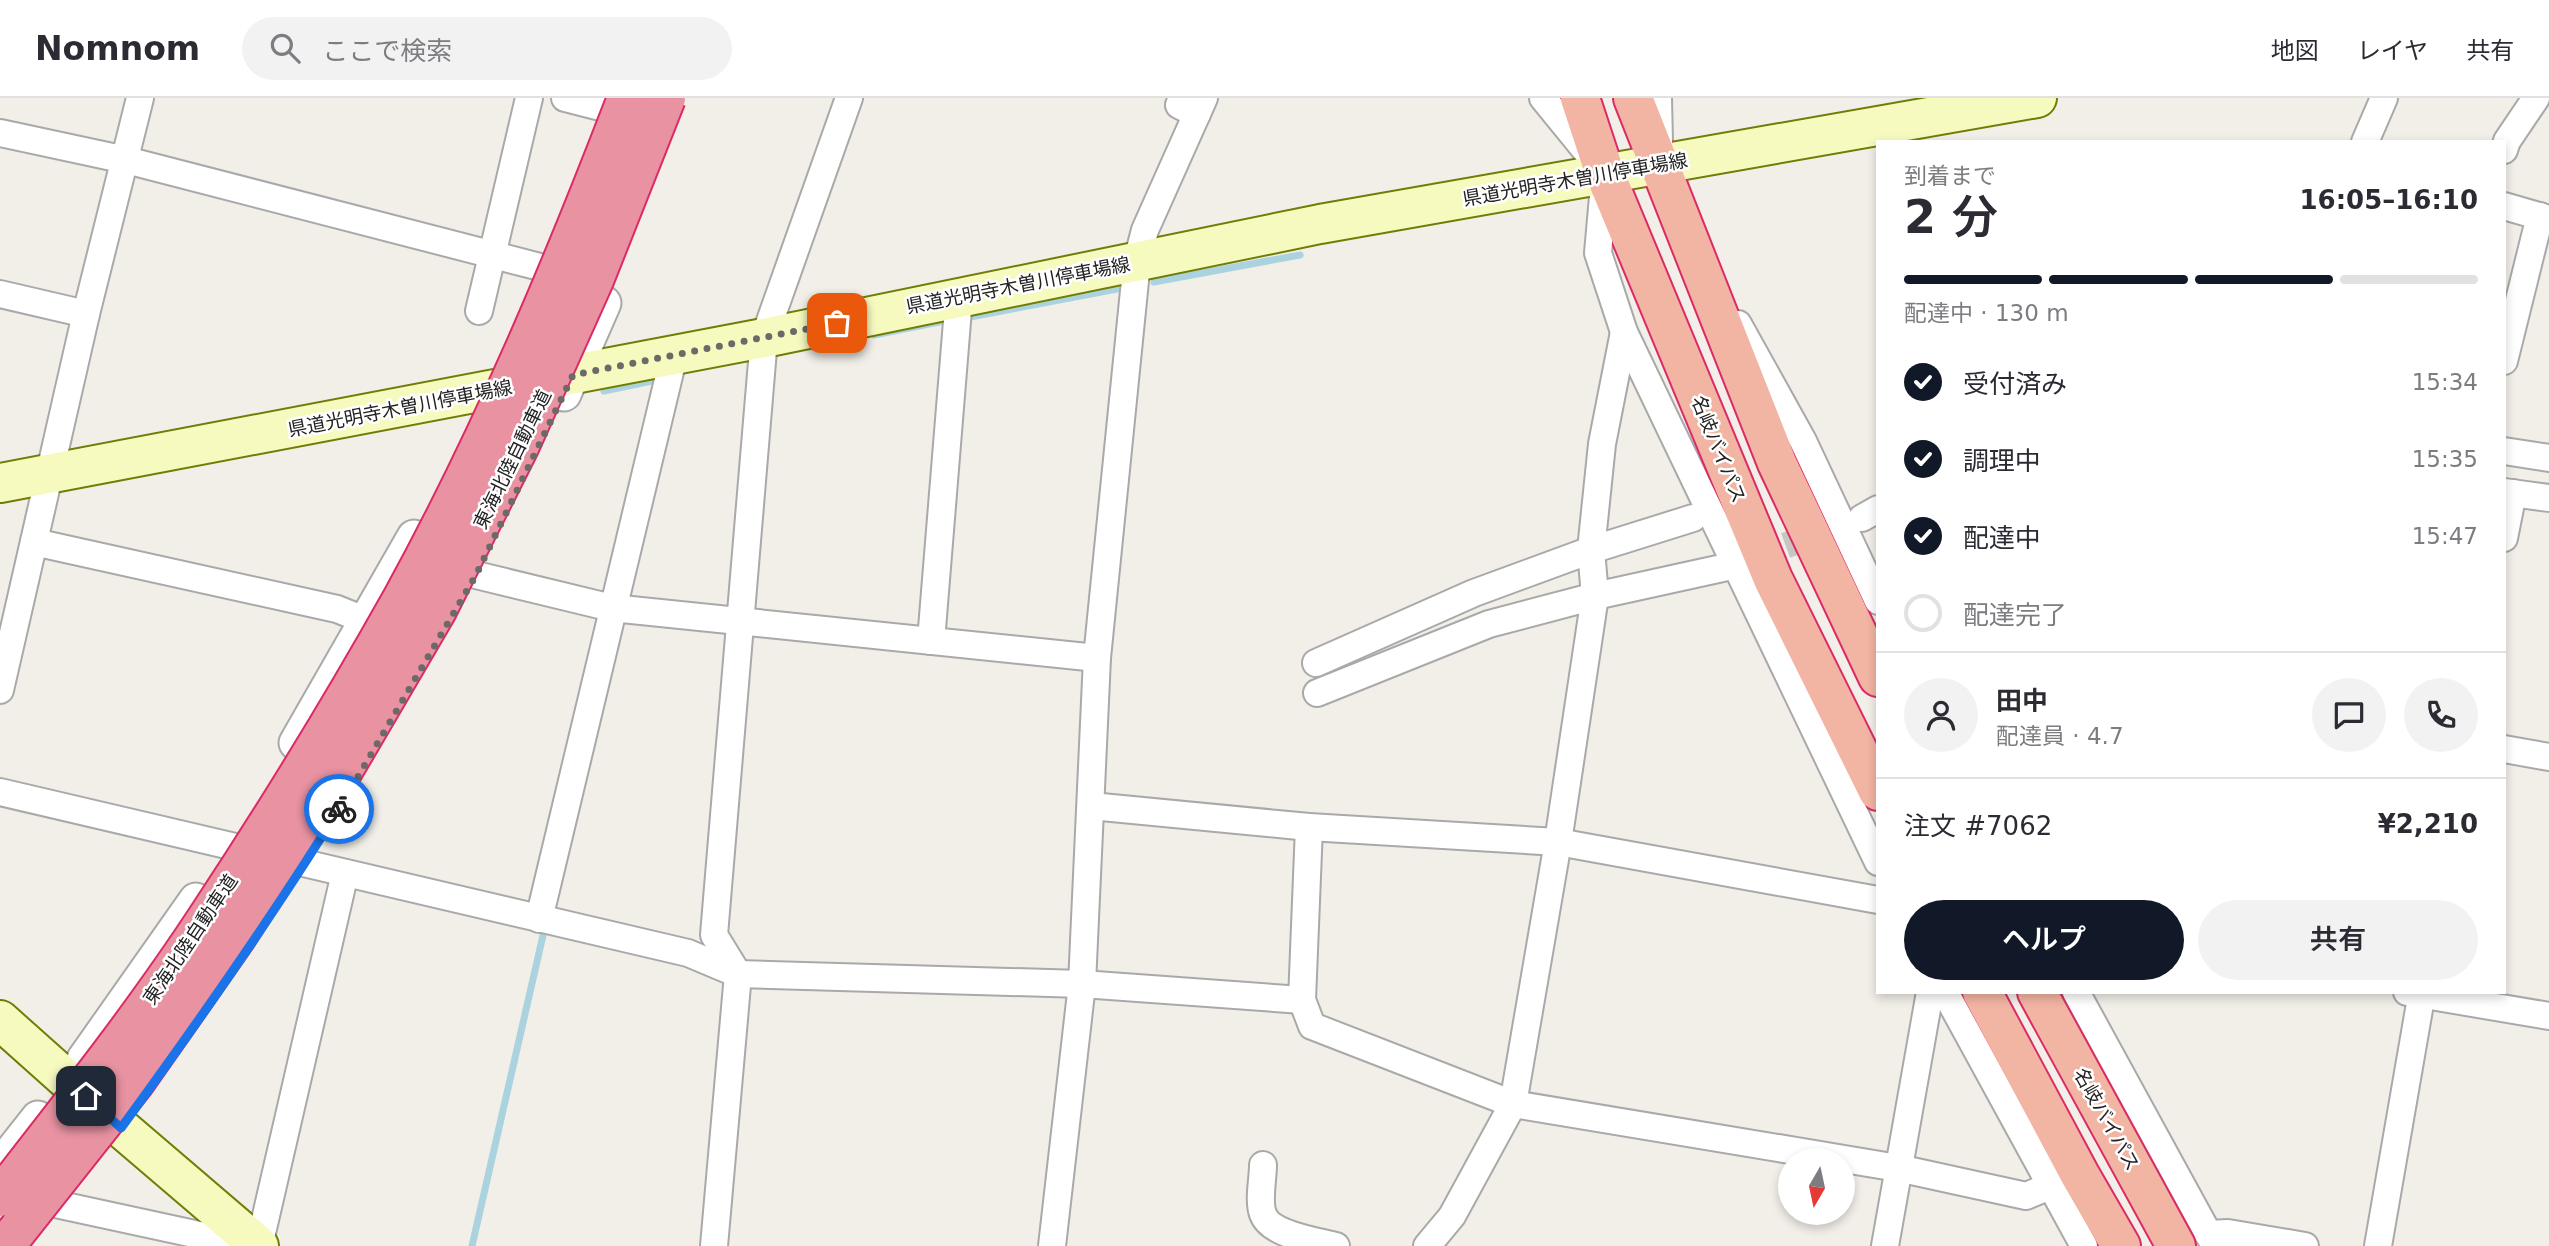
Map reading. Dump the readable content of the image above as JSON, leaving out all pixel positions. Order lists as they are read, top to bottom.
{
  "streets": {
    "highway": ["名岐バイパス", "東海北陸自動車道"],
    "main road": ["県道光明寺木曽川停車場線"]
  },
  "crossings": [
    ["県道光明寺木曽川停車場線", "名岐バイパス"]
  ],
  "north": "bottom",
  "page": {
    "header": "Nomnom",
    "search": "ここで検索",
    "nav": ["地図", "レイヤ", "共有"],
    "heading": ["2 分", "到着まで", "16:05–16:10"],
    "panel": [
      "田中",
      "配達員 · 4.7",
      "注文 #7062",
      "¥2,210"
    ],
    "bar": "配達中 · 130 m",
    "list": [
      ["受付済み", "15:34"],
      ["調理中", "15:35"],
      ["配達中", "15:47"],
      "配達完了"
    ],
    "buttons": ["ヘルプ", "共有"]
  }
}
